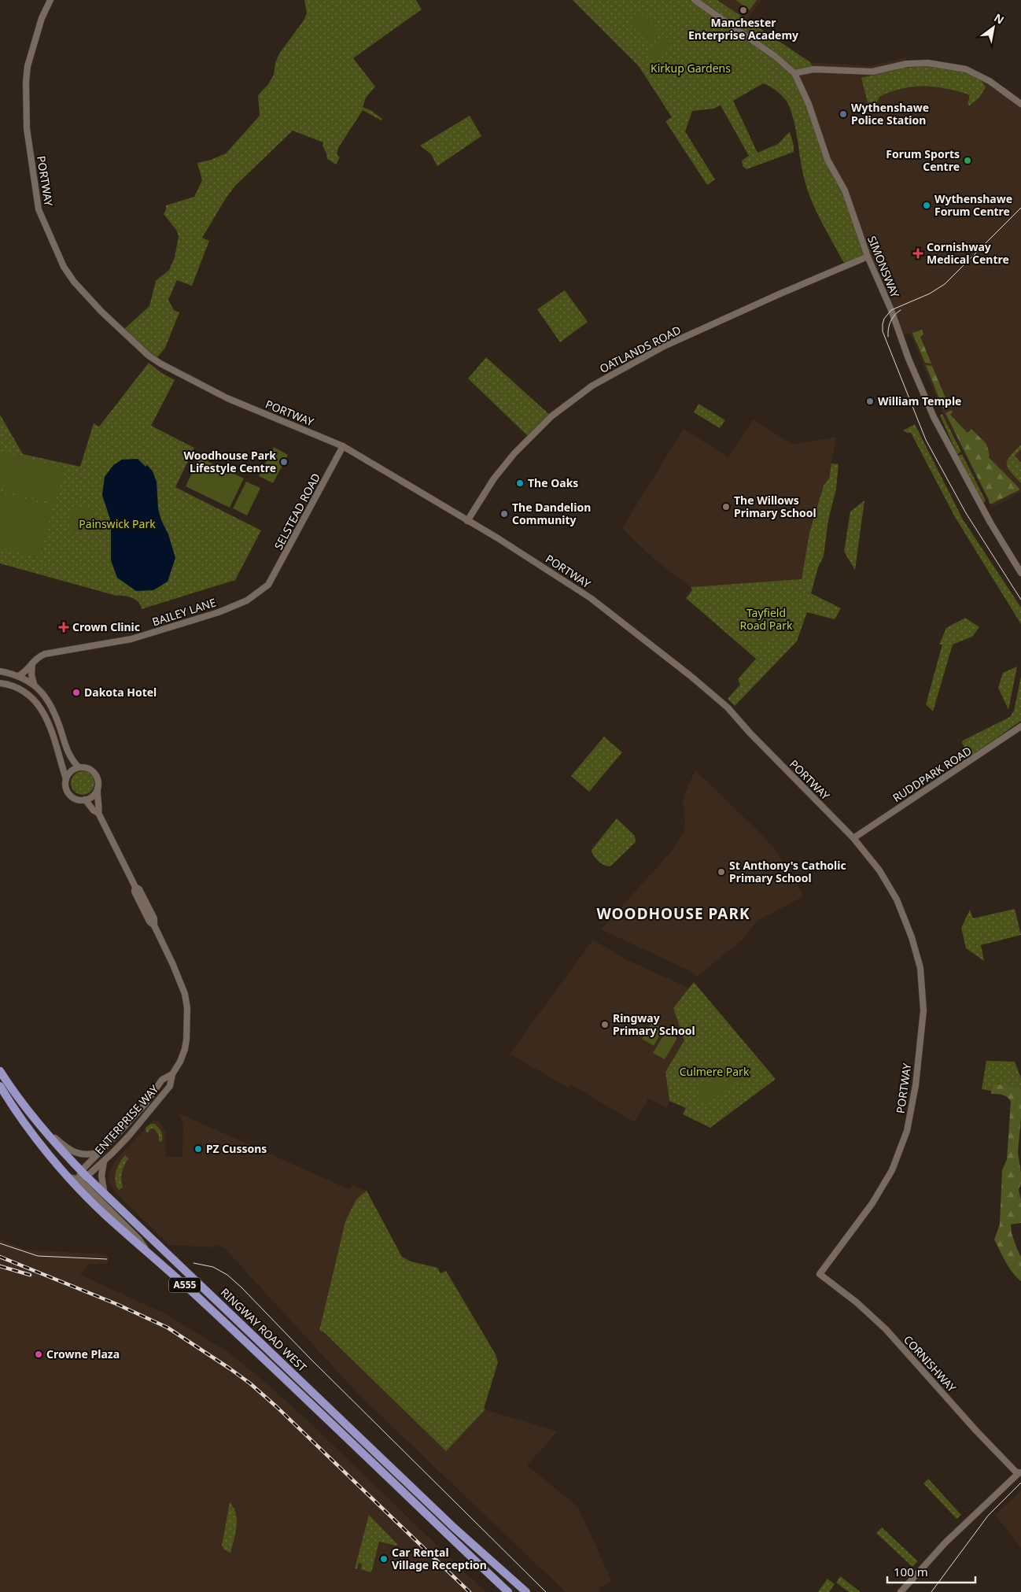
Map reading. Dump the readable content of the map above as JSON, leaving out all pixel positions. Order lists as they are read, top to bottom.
{
  "streets": {
    "highway": ["A555", "RINGWAY ROAD WEST"],
    "street": [
      "PORTWAY",
      "SIMONSWAY",
      "OATLANDS ROAD",
      "SELSTEAD ROAD",
      "BAILEY LANE",
      "RUDDPARK ROAD",
      "ENTERPRISE WAY",
      "CORNISHWAY"
    ]
  },
  "crossings": [
    ["PORTWAY", "OATLANDS ROAD"],
    ["PORTWAY", "SELSTEAD ROAD"],
    ["PORTWAY", "RUDDPARK ROAD"],
    ["PORTWAY", "CORNISHWAY"],
    ["SIMONSWAY", "OATLANDS ROAD"],
    ["SELSTEAD ROAD", "BAILEY LANE"],
    ["ENTERPRISE WAY", "RINGWAY ROAD WEST"]
  ],
  "districts": ["WOODHOUSE PARK"],
  "parks": [
    "Kirkup Gardens",
    "Painswick Park",
    "Tayfield Road Park",
    "Culmere Park"
  ],
  "places": {
    "other": [
      "Manchester Enterprise Academy",
      "Wythenshawe Police Station",
      "Forum Sports Centre",
      "Wythenshawe Forum Centre",
      "William Temple",
      "Woodhouse Park Lifestyle Centre",
      "The Oaks",
      "The Willows Primary School",
      "The Dandelion Community",
      "Dakota Hotel",
      "St Anthony's Catholic Primary School",
      "Ringway Primary School",
      "PZ Cussons",
      "Crowne Plaza",
      "Car Rental Village Reception"
    ],
    "health": ["Cornishway Medical Centre", "Crown Clinic"]
  },
  "scale_bar": "100 m",
  "north": "top right"
}
